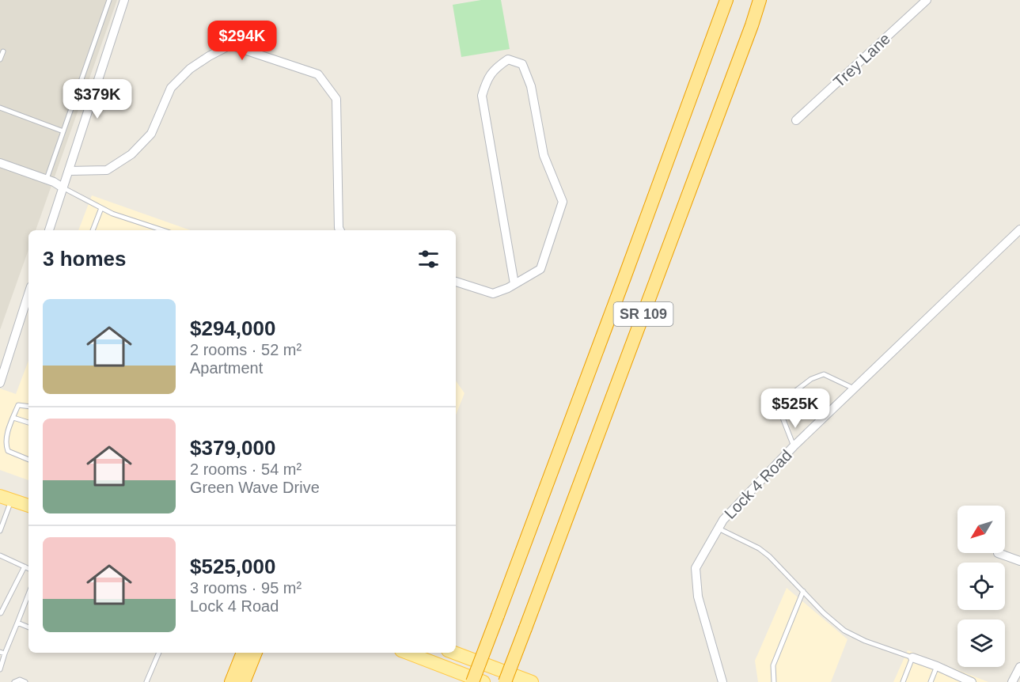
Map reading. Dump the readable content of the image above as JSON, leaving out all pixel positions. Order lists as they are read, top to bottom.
{
  "streets": {
    "highway": ["SR 109"],
    "street": ["Trey Lane", "Lock 4 Road"]
  },
  "north": "bottom left",
  "page": {
    "price": ["$294K", "$379K", "$525K"],
    "heading": "3 homes",
    "list": [
      {
        "name": "$294,000",
        "note": "2 rooms · 52 m² · Apartment"
      },
      {
        "name": "$379,000",
        "note": "2 rooms · 54 m² · Green Wave Drive"
      },
      {
        "name": "$525,000",
        "note": "3 rooms · 95 m² · Lock 4 Road"
      }
    ]
  }
}
